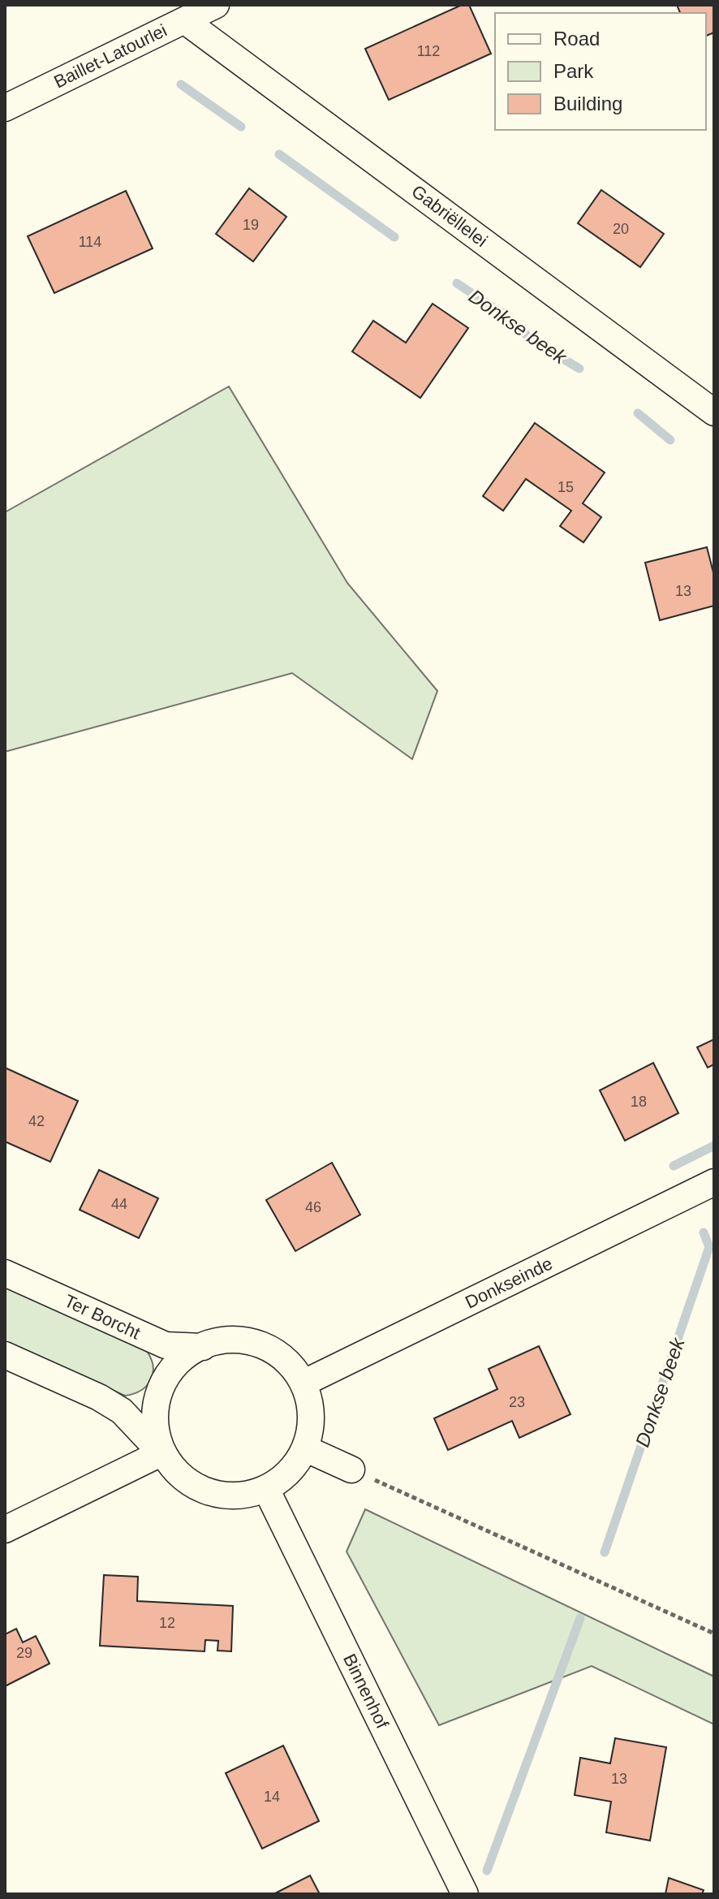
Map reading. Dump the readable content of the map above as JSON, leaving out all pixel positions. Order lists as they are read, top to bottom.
{
  "streets": {
    "street": [
      "Baillet-Latourlei",
      "Gabriëllelei",
      "Donkseinde",
      "Ter Borcht",
      "Binnenhof"
    ]
  },
  "crossings": [
    ["Baillet-Latourlei", "Gabriëllelei"],
    ["Donkseinde", "Ter Borcht"],
    ["Donkseinde", "Binnenhof"],
    ["Ter Borcht", "Binnenhof"]
  ],
  "water": ["Donkse beek"],
  "house_numbers": [
    "112",
    "19",
    "20",
    "114",
    "15",
    "13",
    "18",
    "42",
    "44",
    "46",
    "23",
    "12",
    "29",
    "13",
    "14"
  ],
  "legend": ["Road", "Park", "Building"]
}
